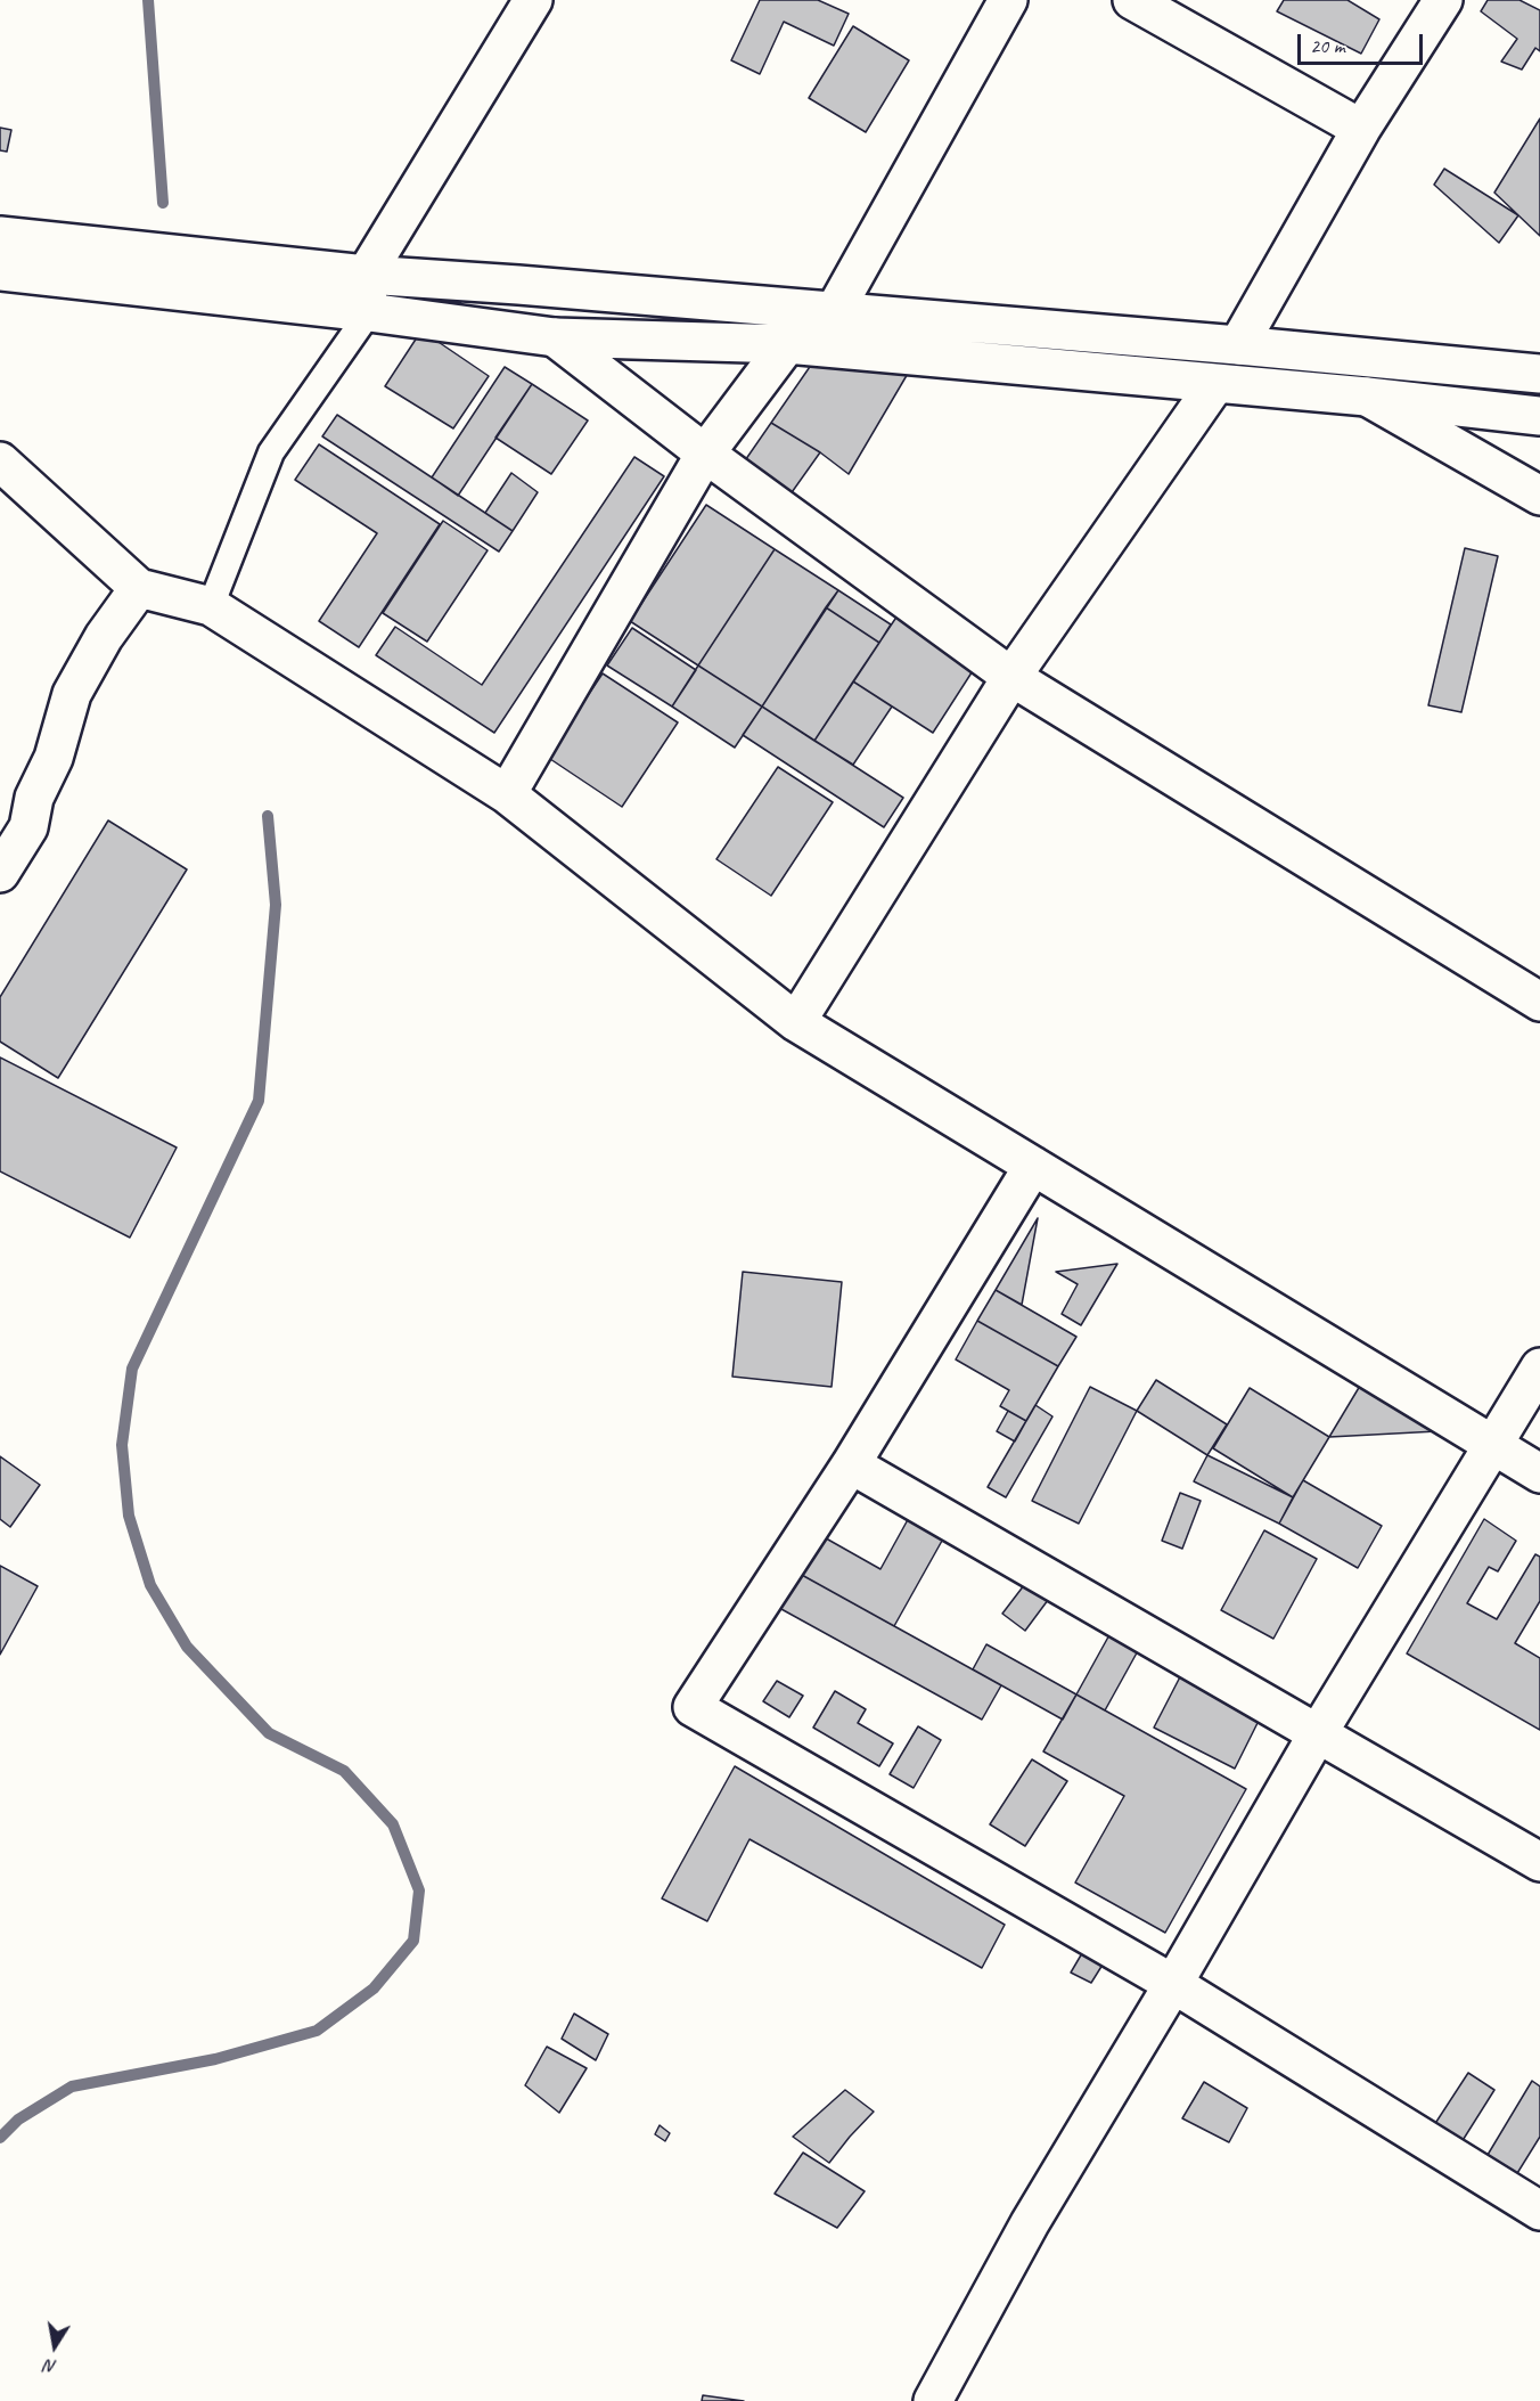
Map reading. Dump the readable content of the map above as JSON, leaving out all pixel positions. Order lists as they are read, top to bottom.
{
  "scale_bar": "20 m",
  "north": "bottom"
}
